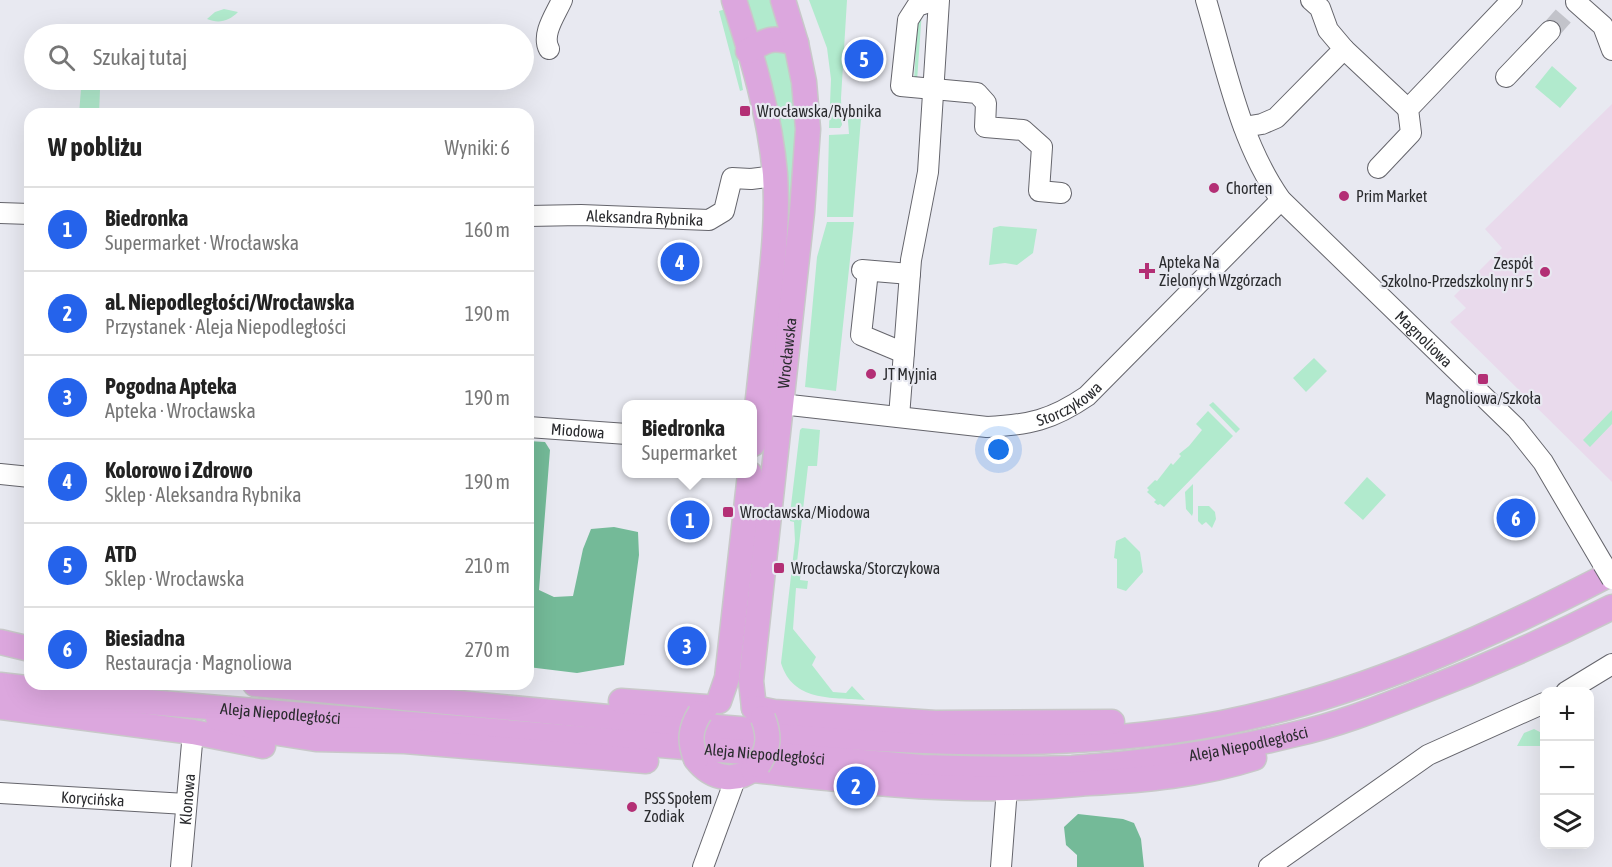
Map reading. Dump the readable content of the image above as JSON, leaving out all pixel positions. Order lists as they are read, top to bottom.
{
  "streets": {
    "main road": ["Wrocławska", "Aleja Niepodległości"],
    "street": [
      "Aleksandra Rybnika",
      "Magnoliowa",
      "Storczykowa",
      "Miodowa",
      "Korycińska",
      "Klonowa"
    ]
  },
  "crossings": [
    ["Aleksandra Rybnika", "Wrocławska"],
    ["Magnoliowa", "Storczykowa"],
    ["Magnoliowa", "Aleja Niepodległości"],
    ["Wrocławska", "Storczykowa"],
    ["Korycińska", "Klonowa"]
  ],
  "places": {
    "transit": [
      "Wrocławska/Rybnika",
      "Magnoliowa/Szkoła",
      "Wrocławska/Miodowa",
      "Wrocławska/Storczykowa"
    ],
    "other": [
      "Chorten",
      "Prim Market",
      "Zespół Szkolno-Przedszkolny nr 5",
      "JT Myjnia",
      "PSS Społem Zodiak"
    ],
    "health": ["Apteka Na Zielonych Wzgórzach"]
  },
  "page": {
    "search": "Szukaj tutaj",
    "pins": [
      "5",
      "4",
      "6",
      "1",
      "3",
      "2"
    ],
    "heading": ["W pobliżu", "Wyniki: 6"],
    "list": [
      {
        "mark": "1",
        "name": "Biedronka",
        "note": "Supermarket · Wrocławska",
        "value": "160 m"
      },
      {
        "mark": "2",
        "name": "al. Niepodległości/Wrocławska",
        "note": "Przystanek · Aleja Niepodległości",
        "value": "190 m"
      },
      {
        "mark": "3",
        "name": "Pogodna Apteka",
        "note": "Apteka · Wrocławska",
        "value": "190 m"
      },
      {
        "mark": "4",
        "name": "Kolorowo i Zdrowo",
        "note": "Sklep · Aleksandra Rybnika",
        "value": "190 m"
      },
      {
        "mark": "5",
        "name": "ATD",
        "note": "Sklep · Wrocławska",
        "value": "210 m"
      },
      {
        "mark": "6",
        "name": "Biesiadna",
        "note": "Restauracja · Magnoliowa",
        "value": "270 m"
      }
    ],
    "popup": ["Biedronka", "Supermarket"],
    "map_buttons": ["+", "−"]
  }
}
